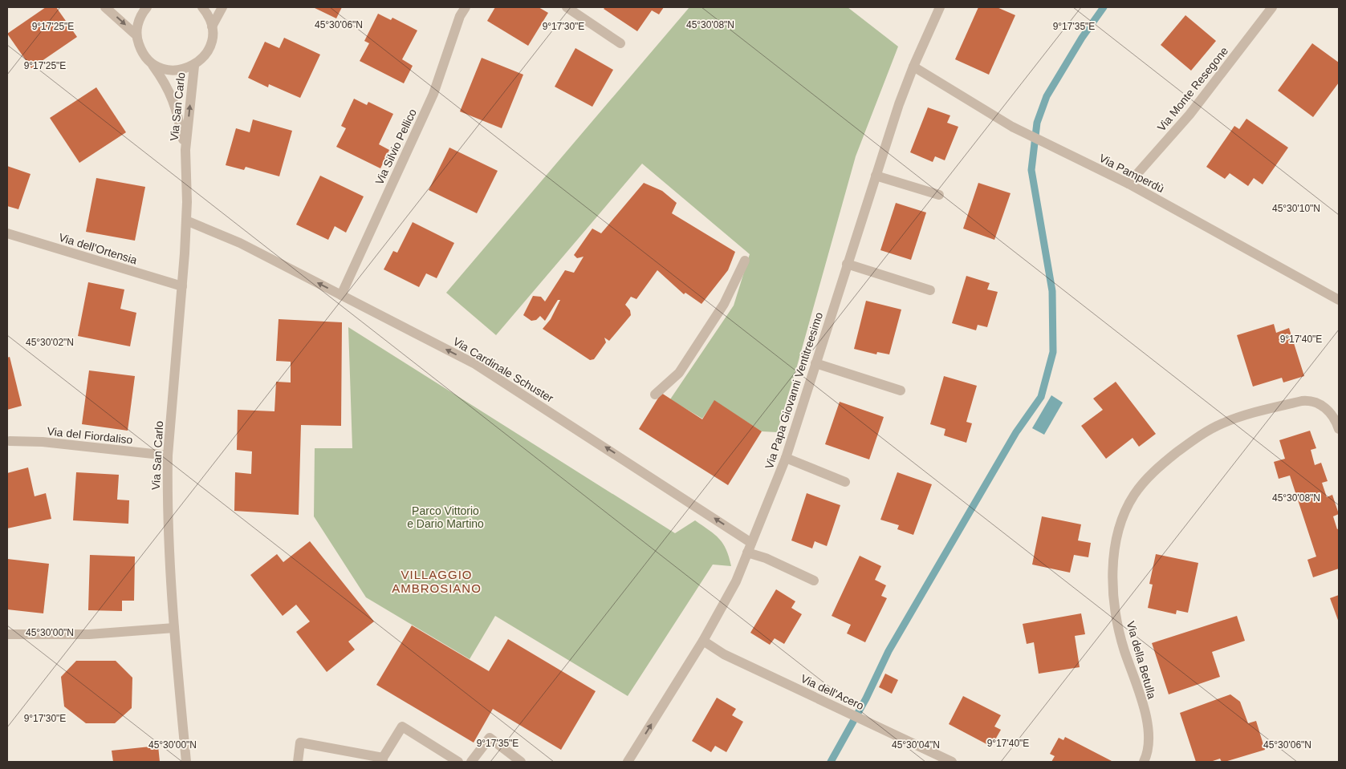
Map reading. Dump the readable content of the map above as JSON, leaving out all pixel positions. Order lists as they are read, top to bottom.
{
  "streets": {
    "street": [
      "Via Monte Resegone",
      "Via San Carlo",
      "Via Silvio Pellico",
      "Via Pamperdù",
      "Via dell'Ortensia",
      "Via Cardinale Schuster",
      "Via Papa Giovanni Ventitreesimo",
      "Via del Fiordaliso",
      "Via della Betulla",
      "Via dell'Acero"
    ]
  },
  "crossings": [
    ["Via Monte Resegone", "Via Pamperdù"],
    ["Via San Carlo", "Via dell'Ortensia"],
    ["Via San Carlo", "Via Cardinale Schuster"],
    ["Via San Carlo", "Via del Fiordaliso"],
    ["Via Silvio Pellico", "Via Cardinale Schuster"],
    ["Via Pamperdù", "Via Papa Giovanni Ventitreesimo"],
    ["Via Cardinale Schuster", "Via Papa Giovanni Ventitreesimo"],
    ["Via Papa Giovanni Ventitreesimo", "Via dell'Acero"]
  ],
  "one_way": ["Via Cardinale Schuster"],
  "districts": ["VILLAGGIO AMBROSIANO"],
  "parks": ["Parco Vittorio e Dario Martino"],
  "coordinates": [
    "45°30'06\"N",
    "45°30'08\"N",
    "9°17'25\"E",
    "9°17'30\"E",
    "9°17'35\"E",
    "45°30'10\"N",
    "9°17'40\"E",
    "45°30'02\"N",
    "45°30'00\"N",
    "45°30'04\"N"
  ]
}
